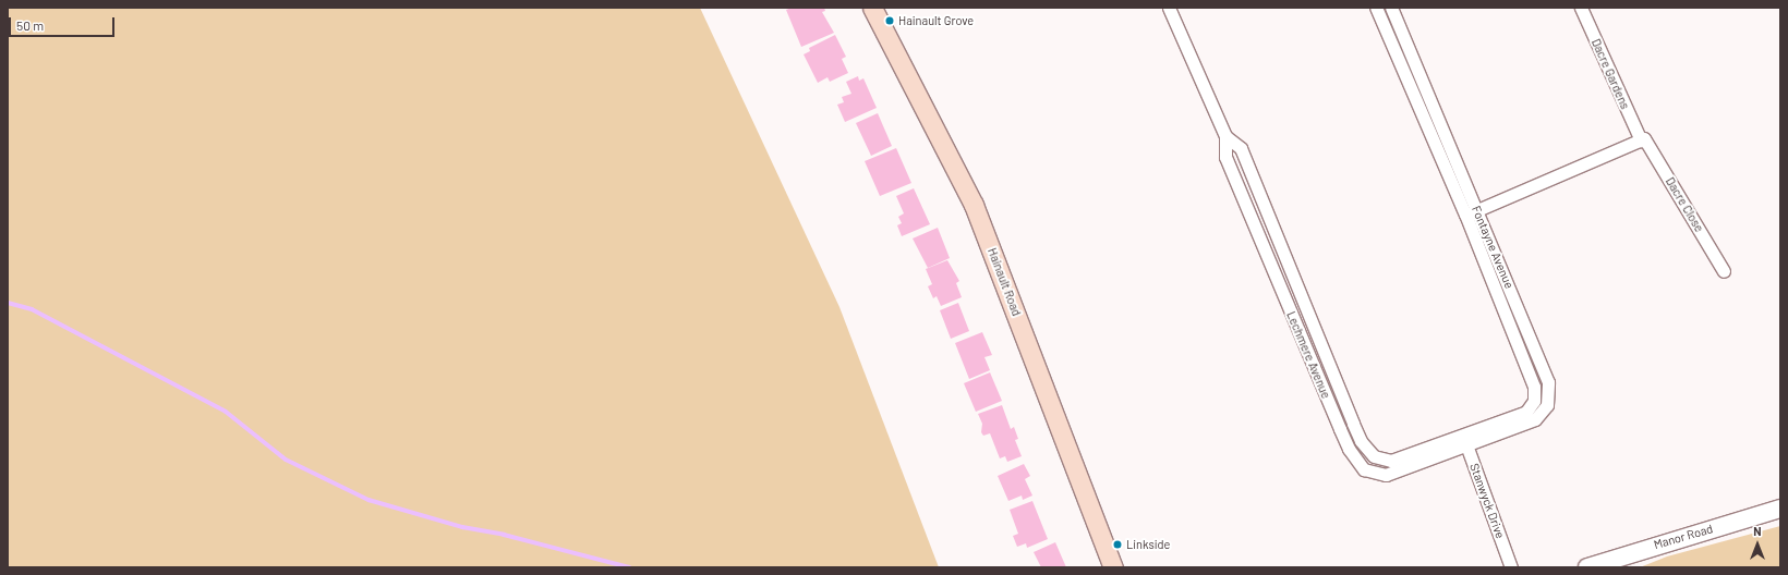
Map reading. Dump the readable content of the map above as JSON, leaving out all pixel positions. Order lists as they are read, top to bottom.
{
  "streets": {
    "main road": ["Hainault Road", "Manor Road"],
    "street": [
      "Dacre Gardens",
      "Dacre Close",
      "Fontayne Avenue",
      "Lechmere Avenue",
      "Stanwyck Drive"
    ]
  },
  "crossings": [
    ["Dacre Gardens", "Dacre Close"],
    ["Fontayne Avenue", "Lechmere Avenue"],
    ["Fontayne Avenue", "Stanwyck Drive"],
    ["Lechmere Avenue", "Stanwyck Drive"]
  ],
  "places": ["Hainault Grove", "Linkside"],
  "scale_bar": "50 m",
  "north": "top"
}
